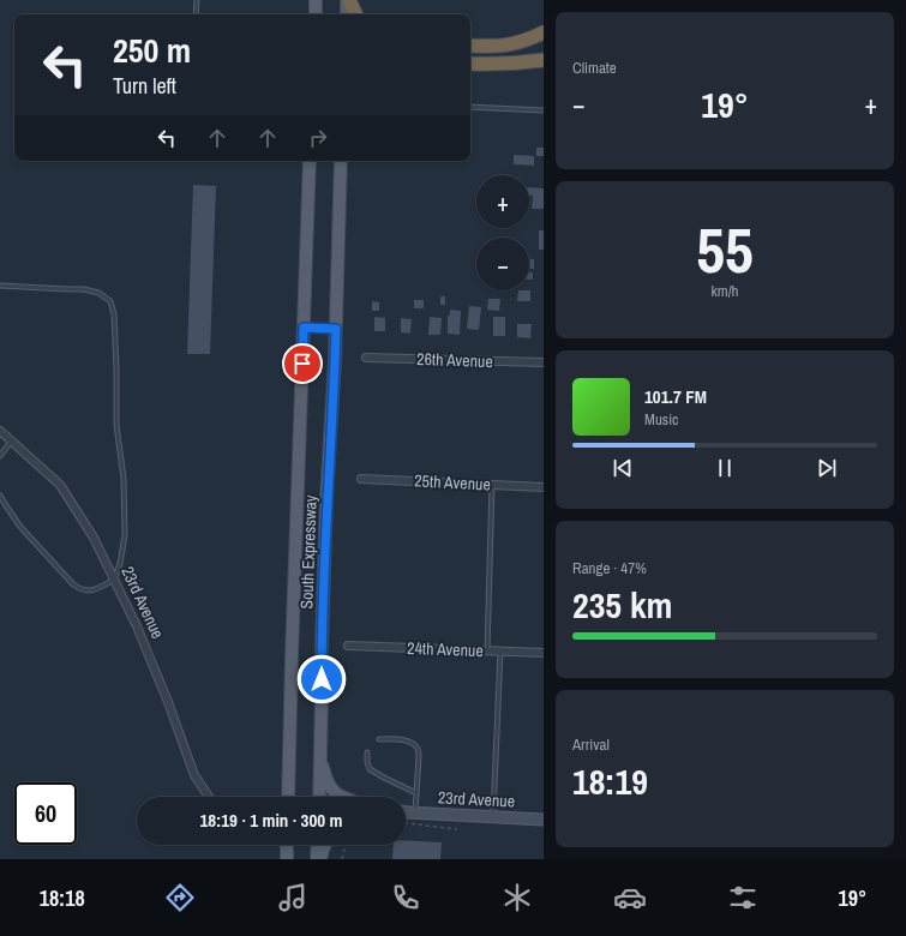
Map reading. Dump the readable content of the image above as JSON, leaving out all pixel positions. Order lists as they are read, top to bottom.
{
  "streets": {
    "main road": ["South Expressway", "23rd Avenue"],
    "street": ["26th Avenue", "25th Avenue", "24th Avenue"]
  },
  "page": {
    "tile": [
      "Climate",
      ["55", "km/h"],
      ["Range · 47%", "235 km"],
      ["Arrival", "18:19"]
    ],
    "turn": ["250 m", "Turn left"],
    "heat": ["−", "19°", "+"],
    "map_buttons": ["+", "−"],
    "song": ["101.7 FM", "Music"],
    "limit": "60",
    "trip": "18:19 · 1 min · 300 m",
    "tabs": ["18:18", "19°"]
  }
}
